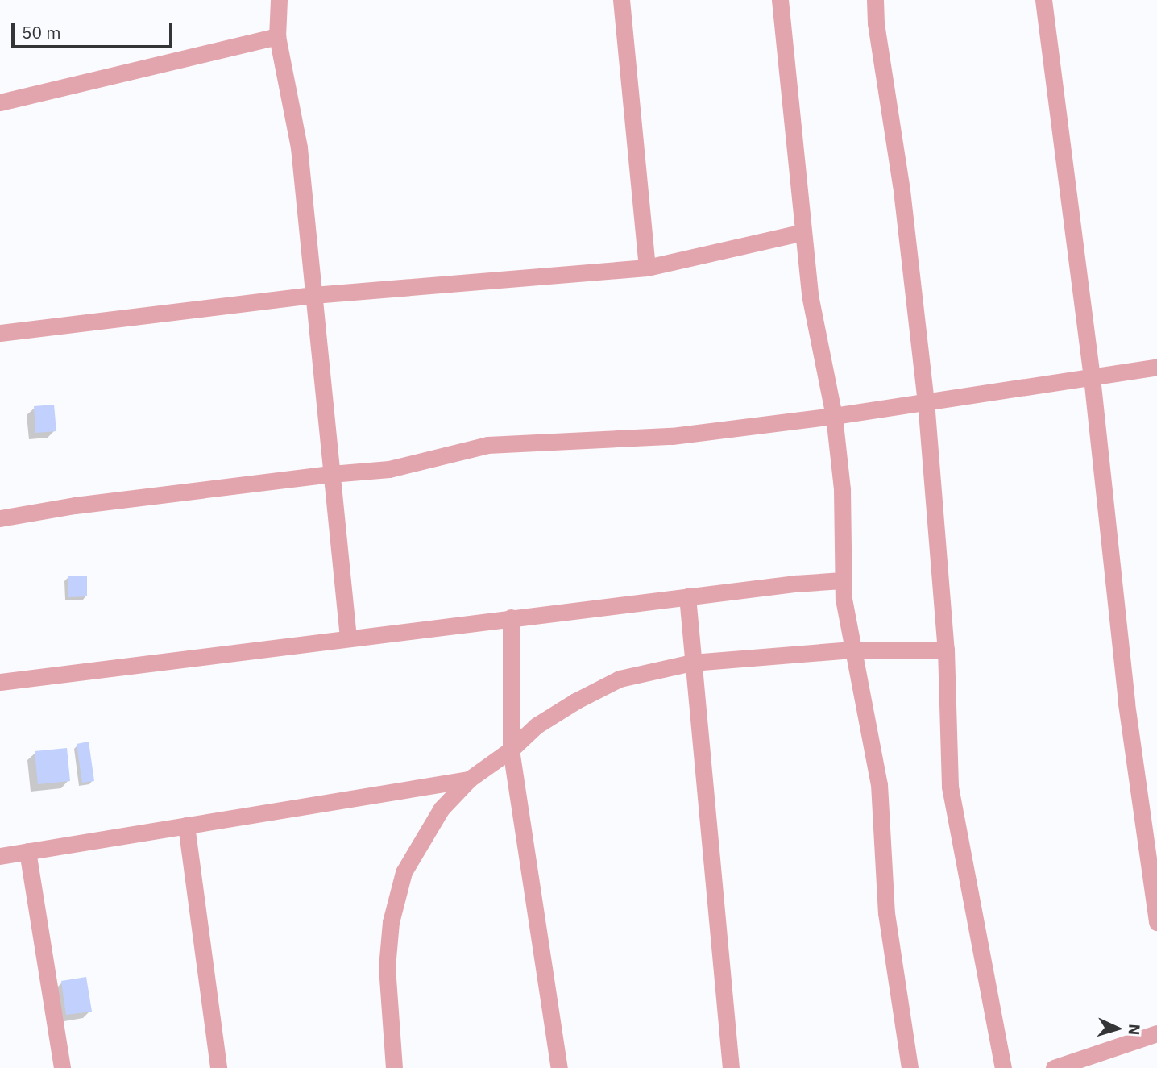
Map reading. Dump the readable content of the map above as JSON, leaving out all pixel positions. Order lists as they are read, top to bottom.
{
  "scale_bar": "50 m",
  "north": "right"
}
